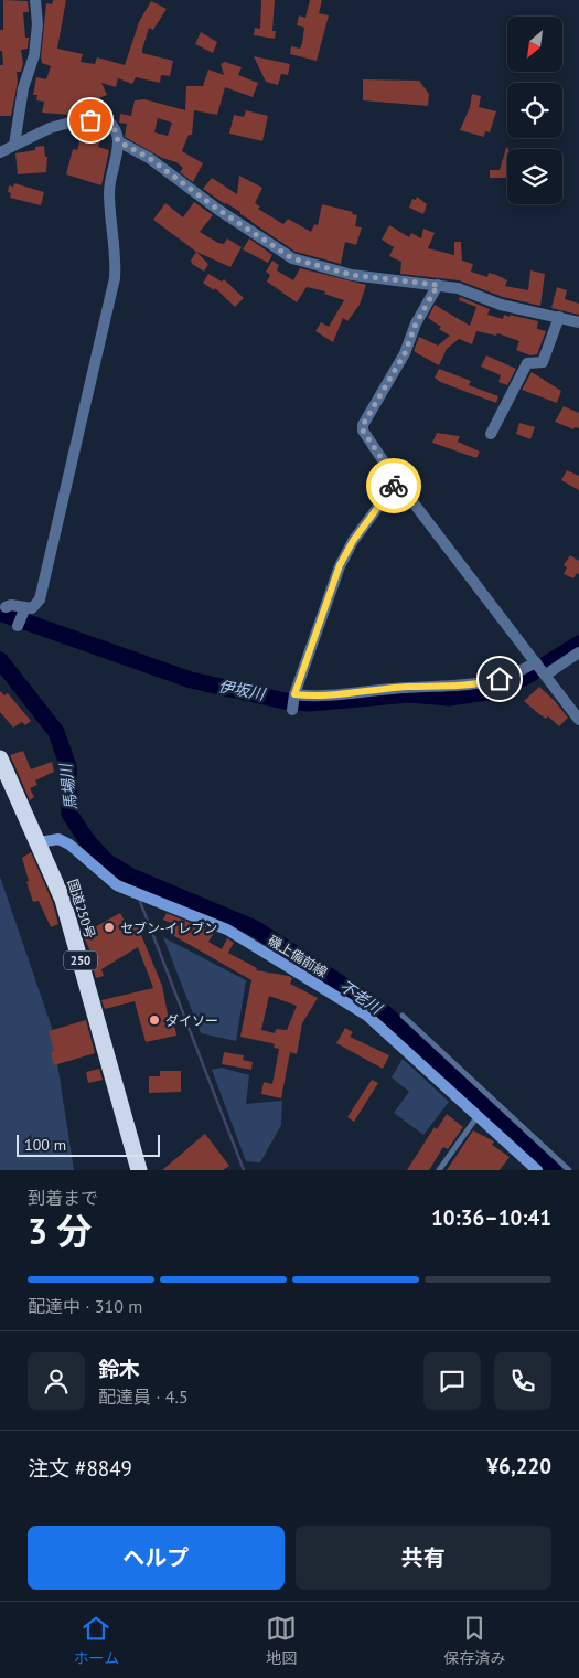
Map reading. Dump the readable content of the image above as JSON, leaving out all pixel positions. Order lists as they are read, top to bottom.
{
  "streets": {
    "highway": ["国道250号", "250"],
    "main road": ["磯上備前線"]
  },
  "crossings": [
    ["国道250号", "磯上備前線"]
  ],
  "water": ["伊坂川", "馬場川", "不老川"],
  "places": ["セブン-イレブン", "ダイソー"],
  "scale_bar": "100 m",
  "north": "bottom left",
  "page": {
    "scale": "100 m",
    "heading": ["3 分", "到着まで", "10:36–10:41"],
    "panel": [
      "鈴木",
      "配達員 · 4.5",
      "注文 #8849",
      "¥6,220"
    ],
    "bar": "配達中 · 310 m",
    "buttons": ["ヘルプ", "共有"],
    "tabs": ["ホーム", "地図", "保存済み"]
  }
}
